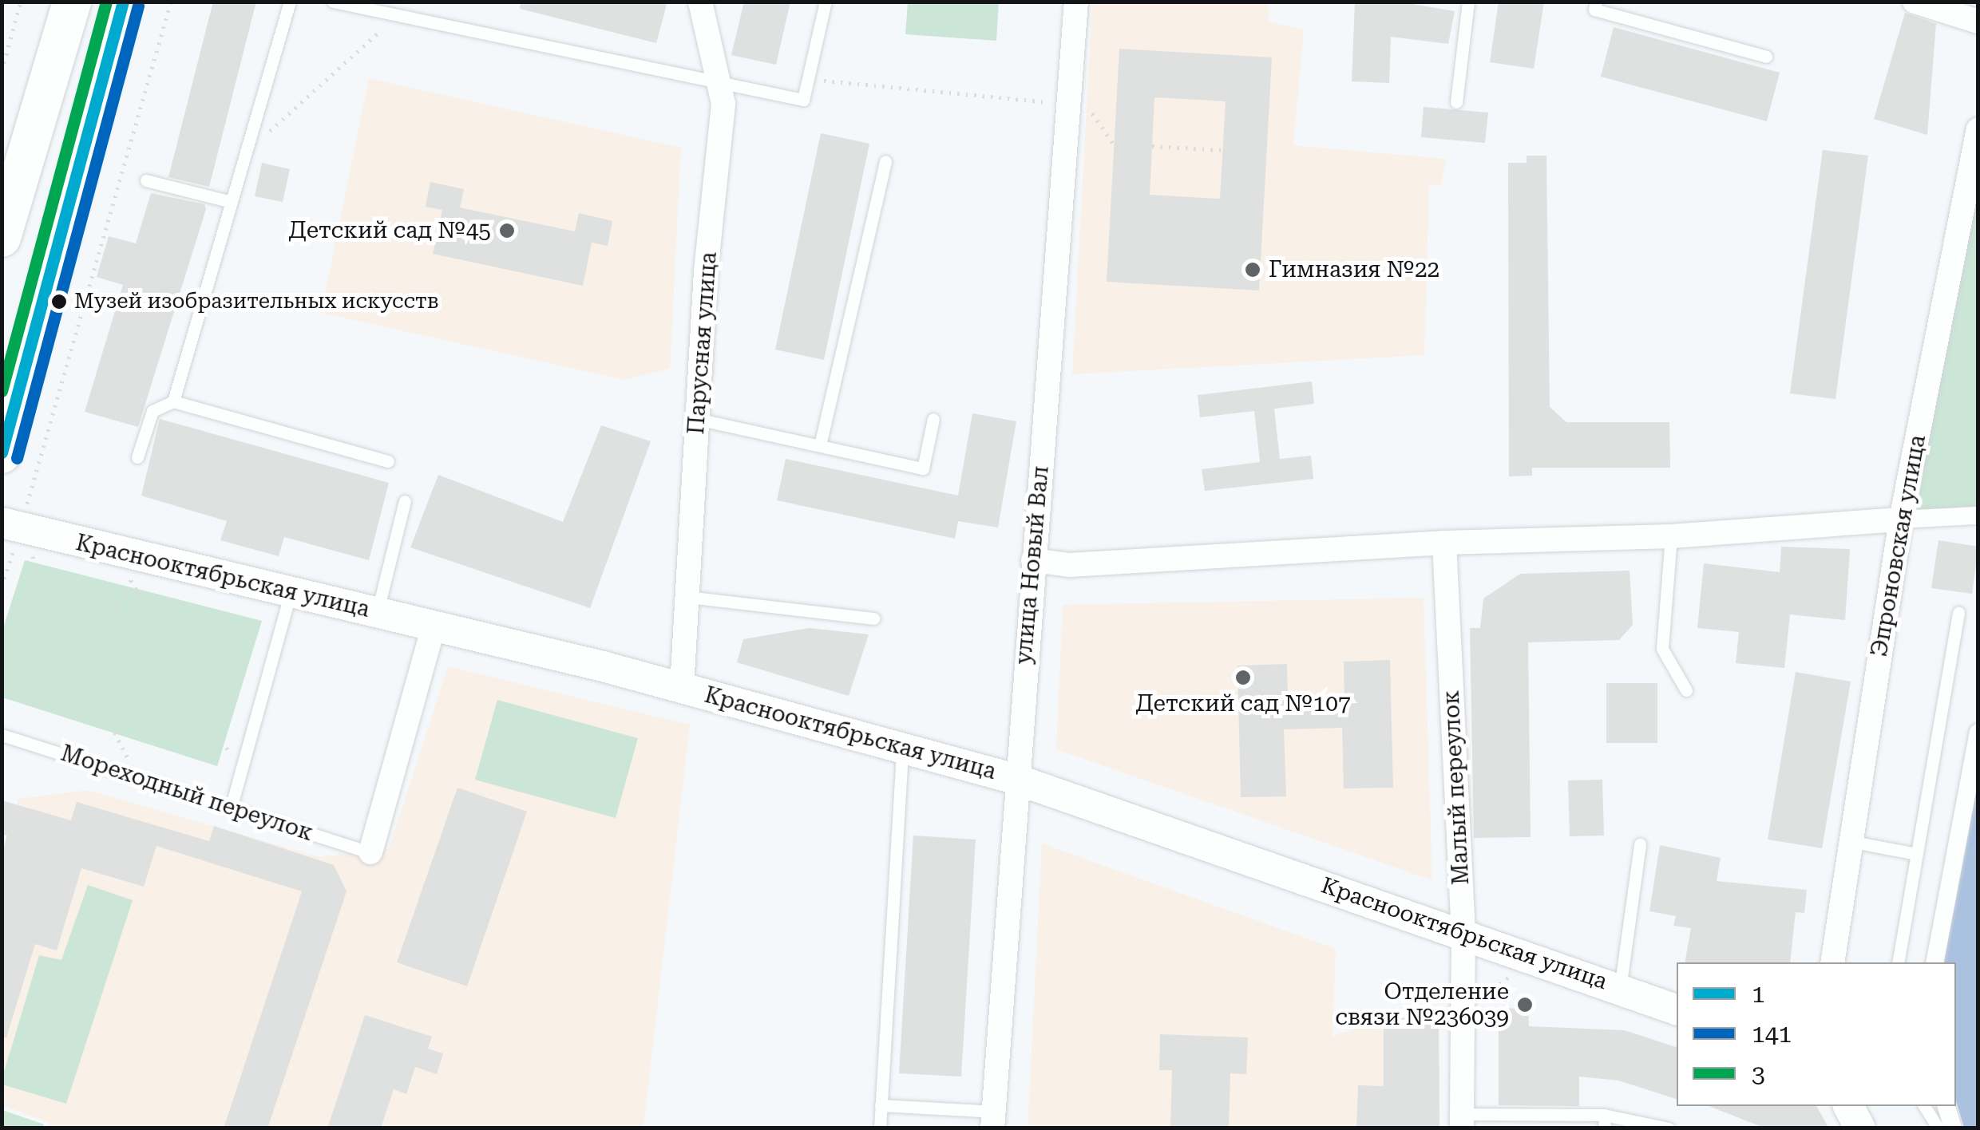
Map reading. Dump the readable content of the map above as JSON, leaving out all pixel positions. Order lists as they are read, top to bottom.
{
  "streets": {
    "street": [
      "Парусная улица",
      "Эпроновская улица",
      "улица Новый Вал",
      "Краснооктябрьская улица",
      "Малый переулок"
    ],
    "lane": ["Мореходный переулок"]
  },
  "crossings": [
    ["Парусная улица", "Краснооктябрьская улица"],
    ["улица Новый Вал", "Краснооктябрьская улица"],
    ["Краснооктябрьская улица", "Малый переулок"]
  ],
  "places": [
    "Детский сад №45",
    "Гимназия №22",
    "Музей изобразительных искусств",
    "Детский сад №107",
    "Отделение связи №236039"
  ],
  "lines": ["transit line 1", "transit line 3", "transit line 141"],
  "legend": ["1", "141", "3"]
}
